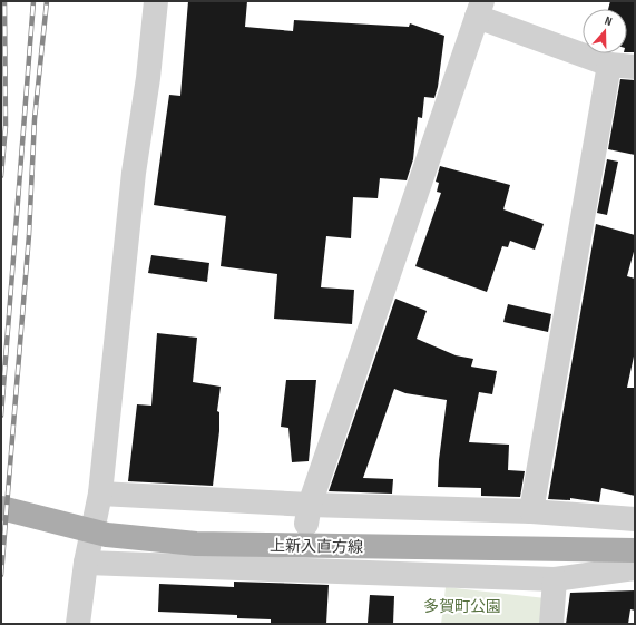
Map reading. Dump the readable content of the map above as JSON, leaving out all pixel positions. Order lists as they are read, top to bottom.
{
  "streets": {
    "main road": ["上新入直方線"]
  },
  "parks": ["多賀町公園"],
  "north": "top"
}
